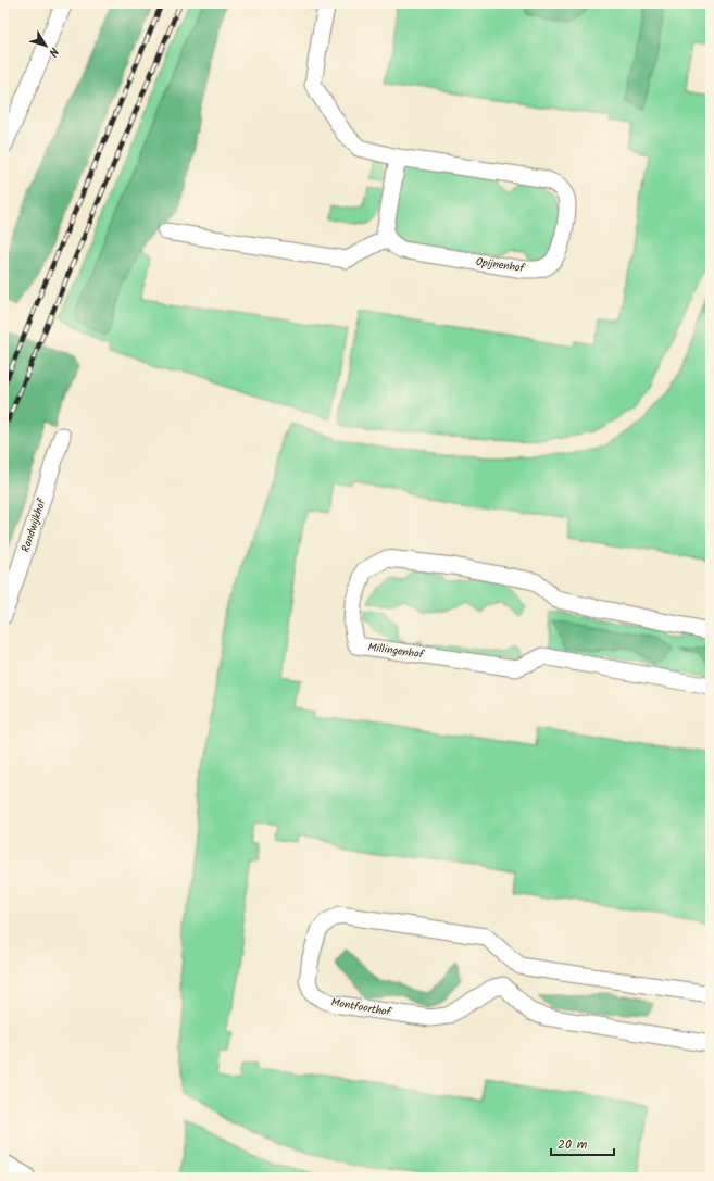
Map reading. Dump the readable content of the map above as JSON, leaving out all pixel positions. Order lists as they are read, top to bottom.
{
  "streets": {
    "street": [
      "Opijnenhof",
      "Randwijkhof",
      "Millingenhof",
      "Montfoorthof"
    ]
  },
  "scale_bar": "20 m",
  "north": "bottom right"
}
